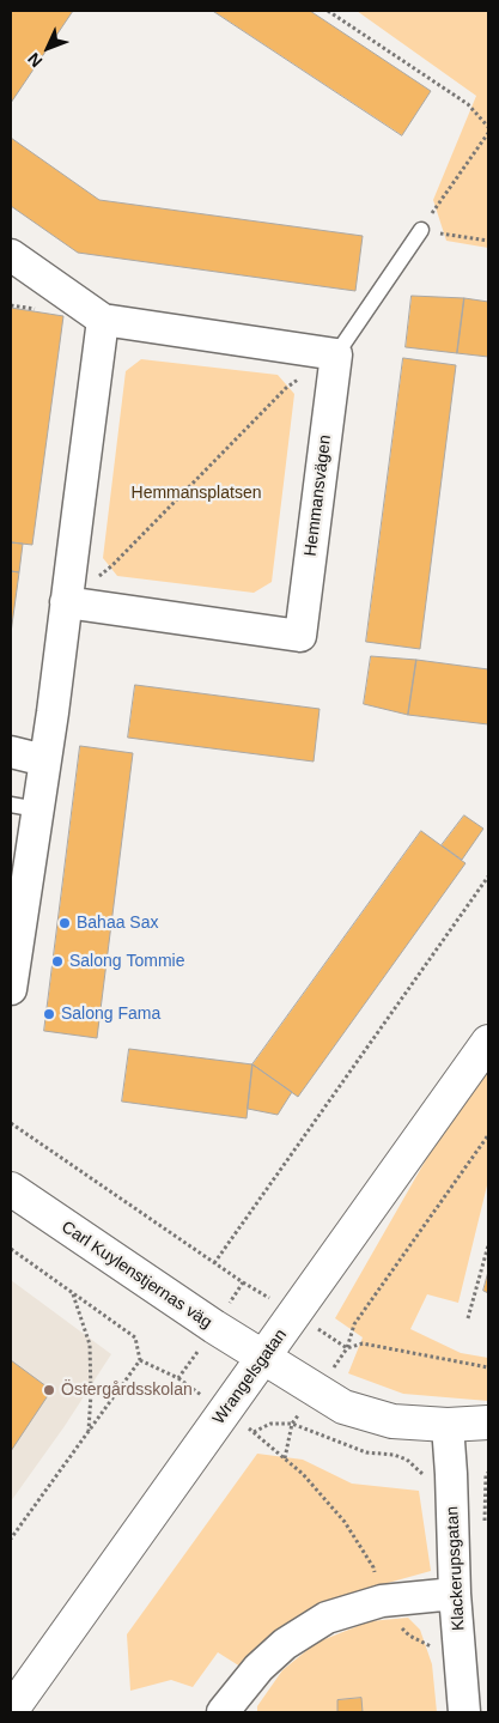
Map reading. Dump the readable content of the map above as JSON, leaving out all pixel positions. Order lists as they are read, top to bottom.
{
  "streets": {
    "main road": ["Carl Kuylenstjernas väg", "Wrangelsgatan"],
    "street": ["Hemmansvägen", "Klackerupsgatan"]
  },
  "crossings": [
    ["Carl Kuylenstjernas väg", "Wrangelsgatan"],
    ["Carl Kuylenstjernas väg", "Klackerupsgatan"]
  ],
  "parks": ["Hemmansplatsen"],
  "places": [
    "Bahaa Sax",
    "Salong Tommie",
    "Salong Fama",
    "Östergårdsskolan"
  ],
  "north": "bottom left"
}
